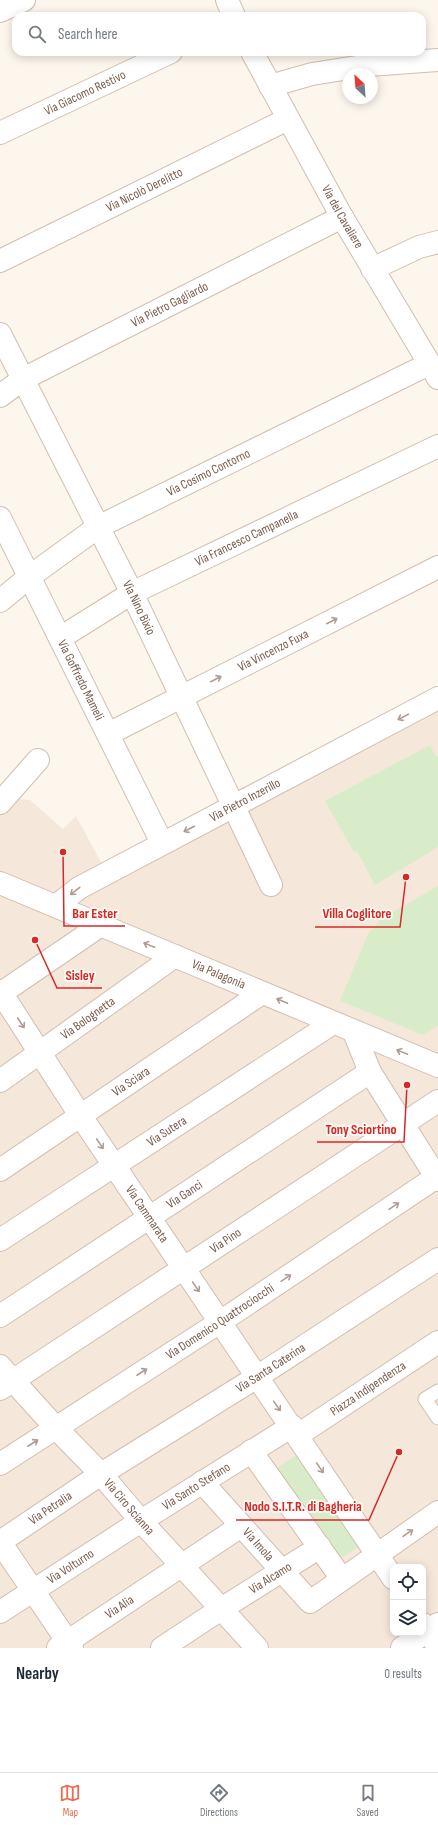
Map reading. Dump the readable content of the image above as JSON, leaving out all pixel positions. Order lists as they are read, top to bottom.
{
  "streets": {
    "street": [
      "Via Giacomo Restivo",
      "Via Nicolò Derelitto",
      "Via del Cavaliere",
      "Via Pietro Gagliardo",
      "Via Cosimo Contorno",
      "Via Francesco Campanella",
      "Via Nino Bixio",
      "Via Vincenzo Fuxa",
      "Via Goffredo Mameli",
      "Via Pietro Inzerillo",
      "Via Palagonia",
      "Via Bolognetta",
      "Via Sciara",
      "Via Sutera",
      "Via Ganci",
      "Via Cammarata",
      "Via Pino",
      "Via Domenico Quattrociocchi",
      "Via Santa Caterina",
      "Piazza Indipendenza",
      "Via Santo Stefano",
      "Via Ciro Scianna",
      "Via Petralia",
      "Via Imola",
      "Via Volturno",
      "Via Alcamo",
      "Via Alia"
    ]
  },
  "crossings": [
    ["Via Nicolò Derelitto", "Via del Cavaliere"],
    ["Via del Cavaliere", "Via Pietro Gagliardo"],
    ["Via del Cavaliere", "Via Cosimo Contorno"],
    ["Via Pietro Gagliardo", "Via Nino Bixio"],
    ["Via Cosimo Contorno", "Via Nino Bixio"],
    ["Via Cosimo Contorno", "Via Goffredo Mameli"],
    ["Via Francesco Campanella", "Via Nino Bixio"],
    ["Via Francesco Campanella", "Via Goffredo Mameli"],
    ["Via Nino Bixio", "Via Vincenzo Fuxa"],
    ["Via Nino Bixio", "Via Pietro Inzerillo"],
    ["Via Vincenzo Fuxa", "Via Goffredo Mameli"],
    ["Via Goffredo Mameli", "Via Pietro Inzerillo"],
    ["Via Pietro Inzerillo", "Via Palagonia"],
    ["Via Palagonia", "Via Bolognetta"],
    ["Via Palagonia", "Via Sciara"],
    ["Via Palagonia", "Via Sutera"],
    ["Via Bolognetta", "Via Cammarata"],
    ["Via Sciara", "Via Cammarata"],
    ["Via Sutera", "Via Cammarata"],
    ["Via Ganci", "Via Cammarata"],
    ["Via Cammarata", "Via Pino"],
    ["Via Cammarata", "Via Domenico Quattrociocchi"],
    ["Via Cammarata", "Via Santa Caterina"],
    ["Via Cammarata", "Piazza Indipendenza"],
    ["Via Pino", "Via Ciro Scianna"],
    ["Via Domenico Quattrociocchi", "Via Ciro Scianna"],
    ["Via Santa Caterina", "Via Ciro Scianna"],
    ["Via Santa Caterina", "Via Petralia"],
    ["Piazza Indipendenza", "Via Santo Stefano"],
    ["Via Santo Stefano", "Via Ciro Scianna"],
    ["Via Santo Stefano", "Via Imola"],
    ["Via Santo Stefano", "Via Volturno"],
    ["Via Ciro Scianna", "Via Petralia"],
    ["Via Ciro Scianna", "Via Volturno"],
    ["Via Ciro Scianna", "Via Alcamo"],
    ["Via Ciro Scianna", "Via Alia"],
    ["Via Imola", "Via Alcamo"],
    ["Via Imola", "Via Alia"]
  ],
  "one_way": [
    "Via Vincenzo Fuxa",
    "Via Pietro Inzerillo",
    "Via Palagonia",
    "Via Domenico Quattrociocchi"
  ],
  "places": [
    "Bar Ester",
    "Villa Coglitore",
    "Sisley",
    "Tony Sciortino",
    "Nodo S.I.T.R. di Bagheria"
  ],
  "north": "top left",
  "page": {
    "search": "Search here",
    "heading": ["Nearby", "0 results"],
    "nav": ["Map", "Directions", "Saved"]
  }
}
